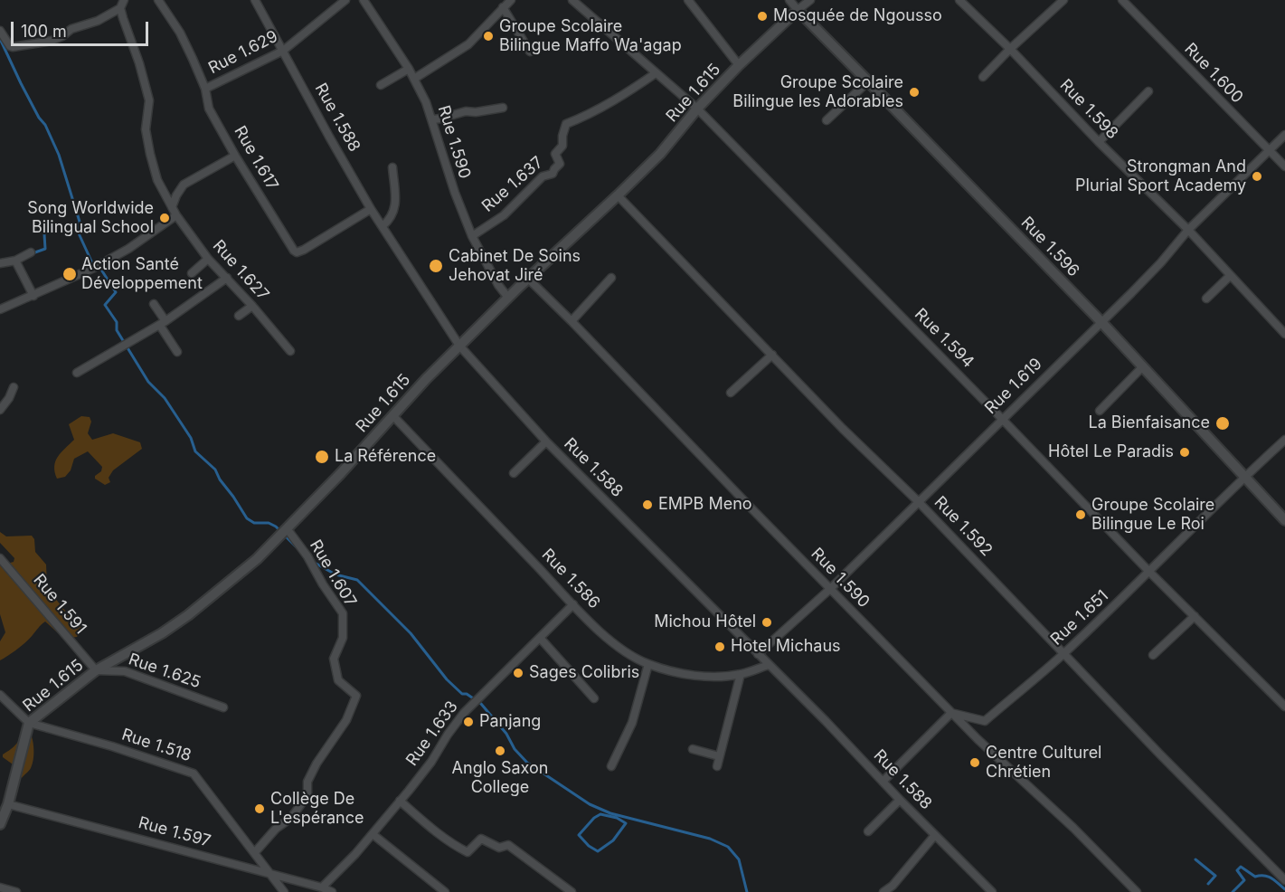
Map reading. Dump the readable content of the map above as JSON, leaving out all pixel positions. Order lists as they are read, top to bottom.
{
  "streets": {
    "street": [
      "Rue 1.629",
      "Rue 1.600",
      "Rue 1.615",
      "Rue 1.598",
      "Rue 1.588",
      "Rue 1.590",
      "Rue 1.617",
      "Rue 1.637",
      "Rue 1.596",
      "Rue 1.627",
      "Rue 1.594",
      "Rue 1.619",
      "Rue 1.592",
      "Rue 1.607",
      "Rue 1.586",
      "Rue 1.591",
      "Rue 1.651",
      "Rue 1.625",
      "Rue 1.633",
      "Rue 1.518",
      "Rue 1.597"
    ]
  },
  "crossings": [
    ["Rue 1.629", "Rue 1.588"],
    ["Rue 1.629", "Rue 1.617"],
    ["Rue 1.600", "Rue 1.619"],
    ["Rue 1.615", "Rue 1.588"],
    ["Rue 1.615", "Rue 1.590"],
    ["Rue 1.615", "Rue 1.596"],
    ["Rue 1.615", "Rue 1.594"],
    ["Rue 1.615", "Rue 1.592"],
    ["Rue 1.615", "Rue 1.607"],
    ["Rue 1.615", "Rue 1.586"],
    ["Rue 1.615", "Rue 1.591"],
    ["Rue 1.615", "Rue 1.625"],
    ["Rue 1.615", "Rue 1.518"],
    ["Rue 1.615", "Rue 1.597"],
    ["Rue 1.598", "Rue 1.619"],
    ["Rue 1.588", "Rue 1.617"],
    ["Rue 1.588", "Rue 1.619"],
    ["Rue 1.588", "Rue 1.586"],
    ["Rue 1.590", "Rue 1.637"],
    ["Rue 1.590", "Rue 1.619"],
    ["Rue 1.590", "Rue 1.651"],
    ["Rue 1.637", "Rue 1.594"],
    ["Rue 1.596", "Rue 1.619"],
    ["Rue 1.596", "Rue 1.651"],
    ["Rue 1.594", "Rue 1.619"],
    ["Rue 1.594", "Rue 1.651"],
    ["Rue 1.619", "Rue 1.592"],
    ["Rue 1.592", "Rue 1.651"],
    ["Rue 1.607", "Rue 1.518"],
    ["Rue 1.586", "Rue 1.633"],
    ["Rue 1.591", "Rue 1.625"],
    ["Rue 1.633", "Rue 1.597"],
    ["Rue 1.518", "Rue 1.597"]
  ],
  "places": [
    "Mosquée de Ngousso",
    "Groupe Scolaire Bilingue Maffo Wa'agap",
    "Groupe Scolaire Bilingue les Adorables",
    "Strongman And Plurial Sport Academy",
    "Song Worldwide Bilingual School",
    "Cabinet De Soins Jehovat Jiré",
    "Action Santé Développement",
    "La Bienfaisance",
    "Hôtel Le Paradis",
    "La Référence",
    "EMPB Meno",
    "Groupe Scolaire Bilingue Le Roi",
    "Michou Hôtel",
    "Hotel Michaus",
    "Sages Colibris",
    "Panjang",
    "Anglo Saxon College",
    "Centre Culturel Chrétien",
    "Collège De L'espérance"
  ],
  "scale_bar": "100 m"
}
